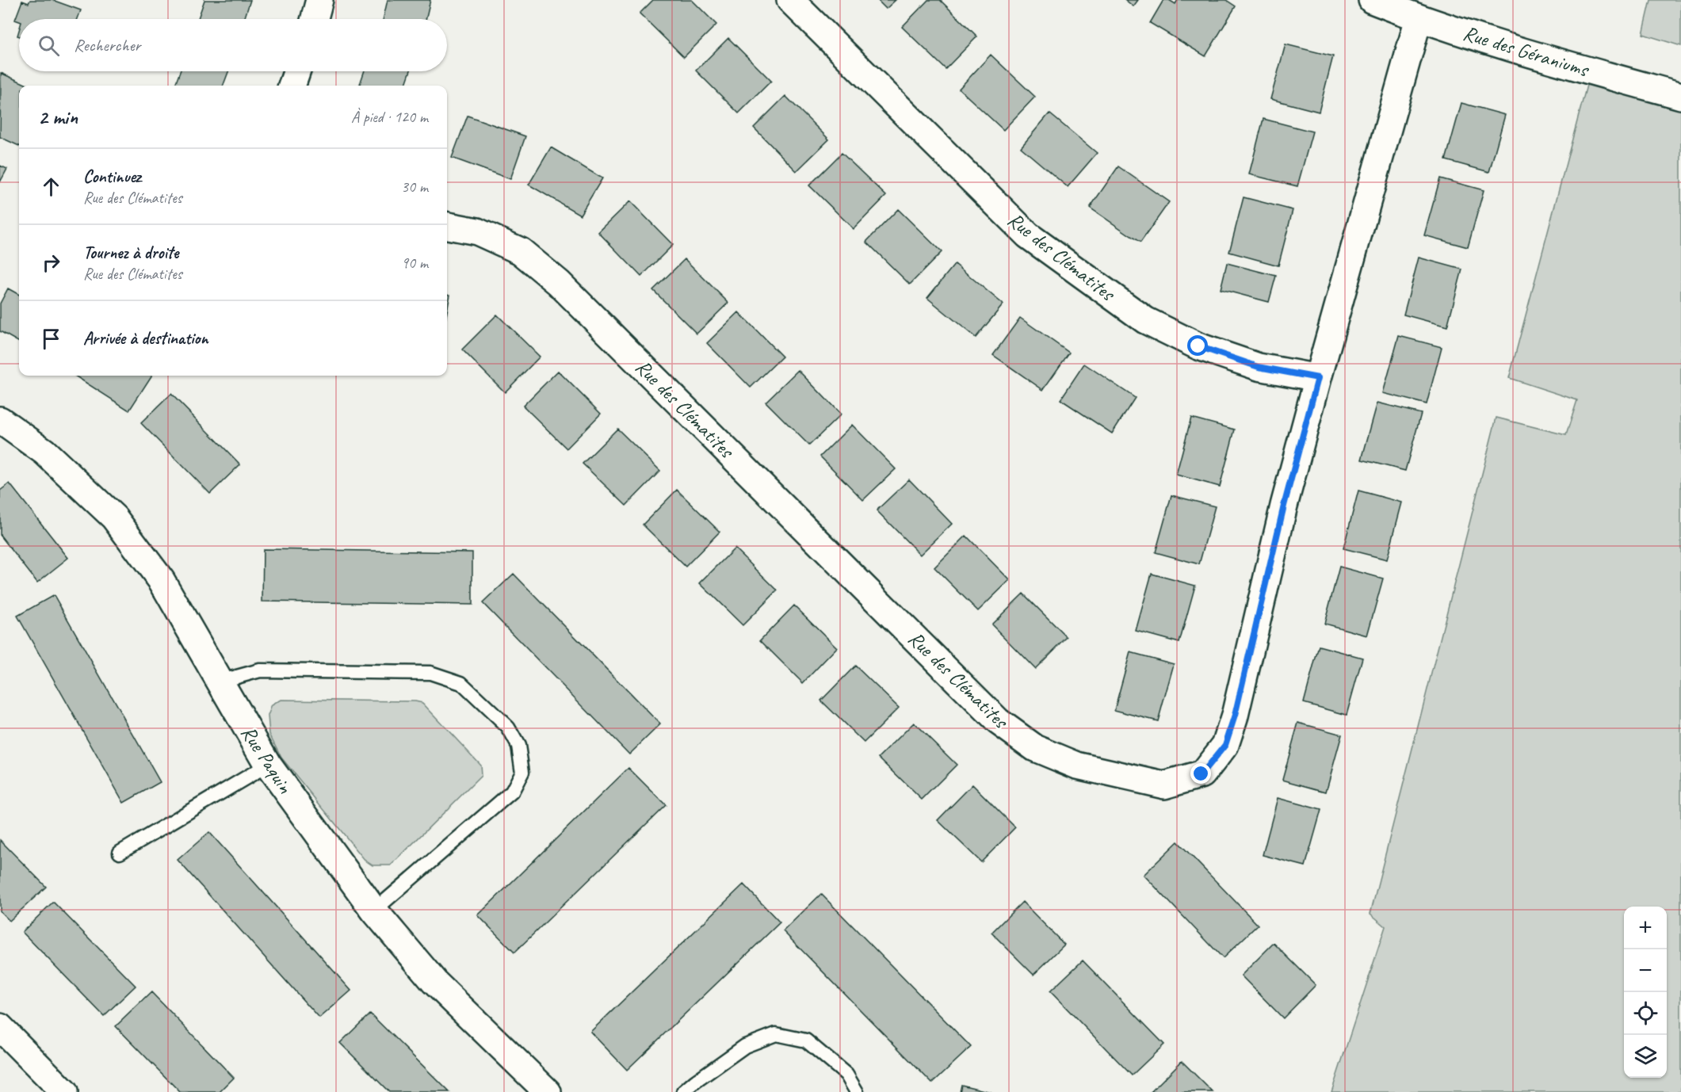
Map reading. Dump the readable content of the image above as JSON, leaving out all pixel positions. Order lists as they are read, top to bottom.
{
  "streets": {
    "street": ["Rue des Géraniums", "Rue des Clématites", "Rue Paquin"]
  },
  "crossings": [
    ["Rue des Géraniums", "Rue des Clématites"]
  ],
  "page": {
    "search": "Rechercher",
    "heading": ["2 min", "À pied · 120 m"],
    "list": [
      ["Continuez", "Rue des Clématites", "30 m"],
      ["Tournez à droite", "Rue des Clématites", "90 m"],
      "Arrivée à destination"
    ],
    "map_buttons": ["+", "−"]
  }
}
